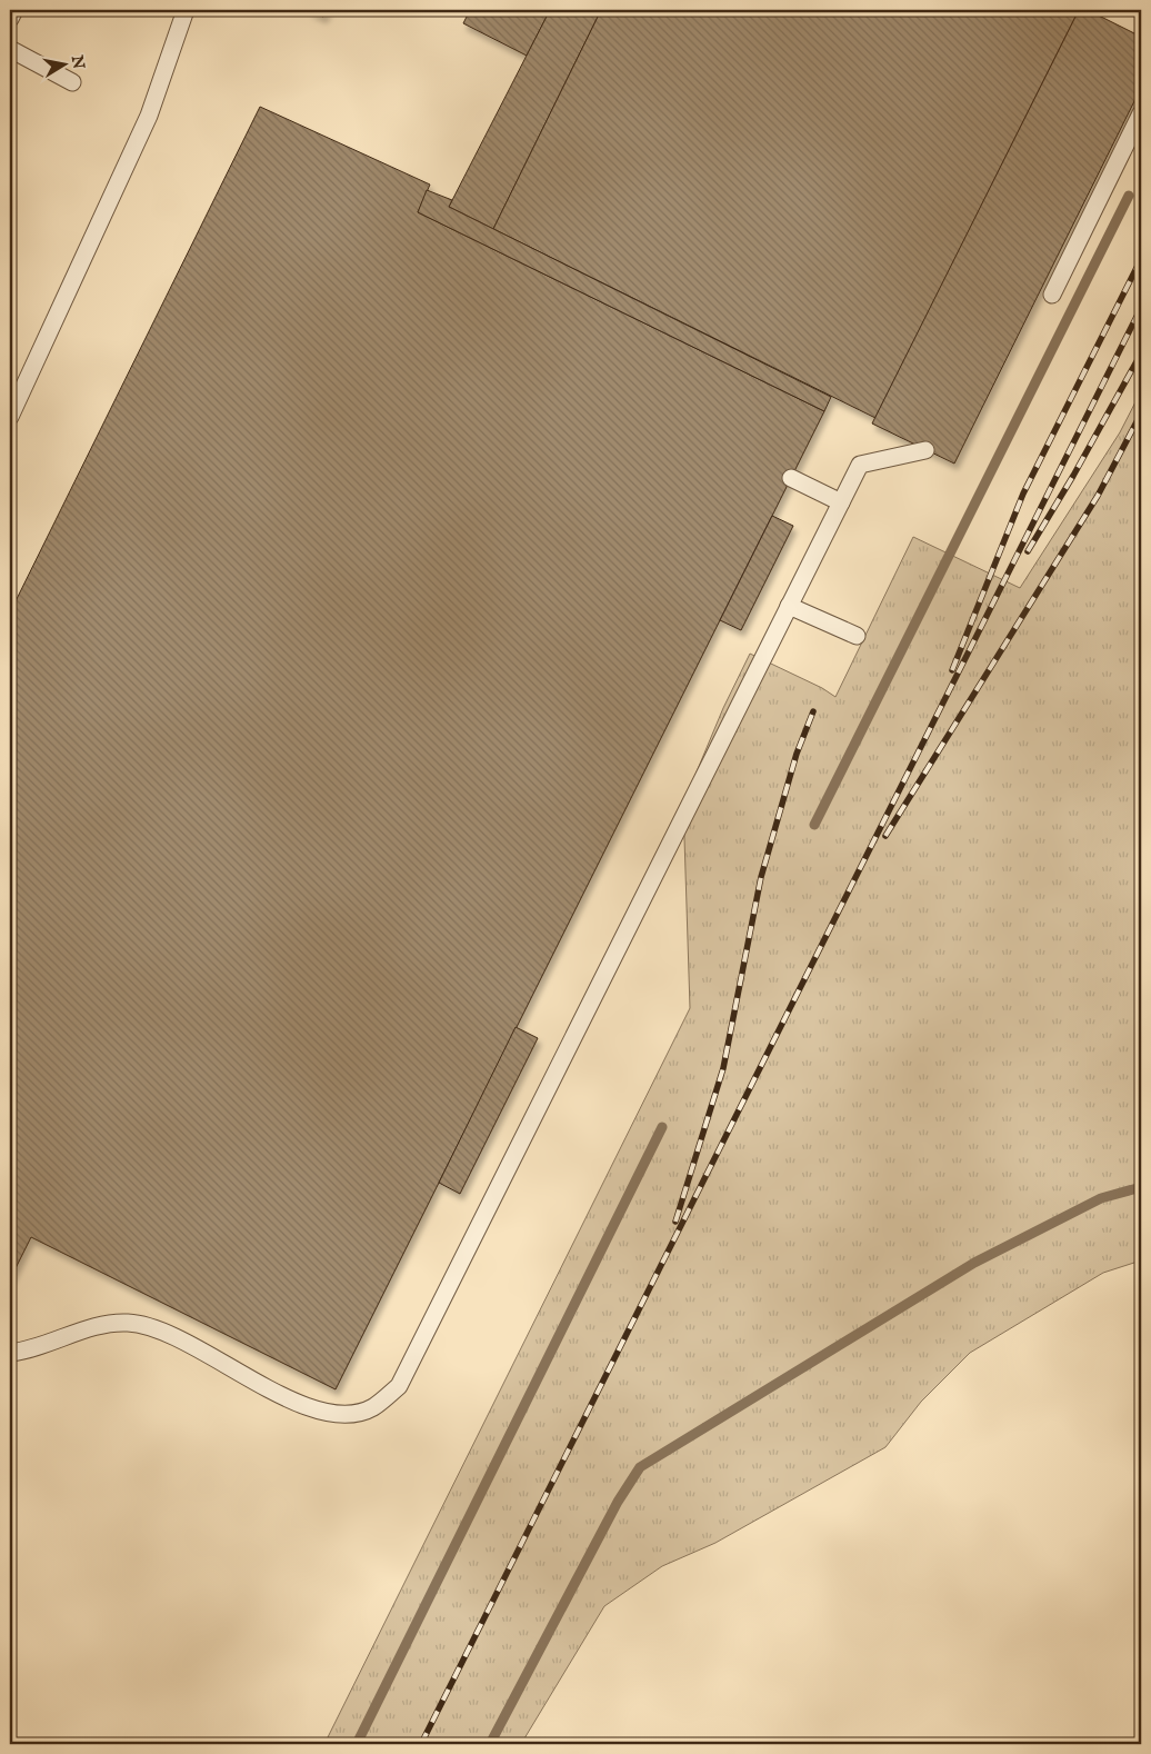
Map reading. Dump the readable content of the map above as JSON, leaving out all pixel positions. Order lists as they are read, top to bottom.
{
  "north": "right"
}
